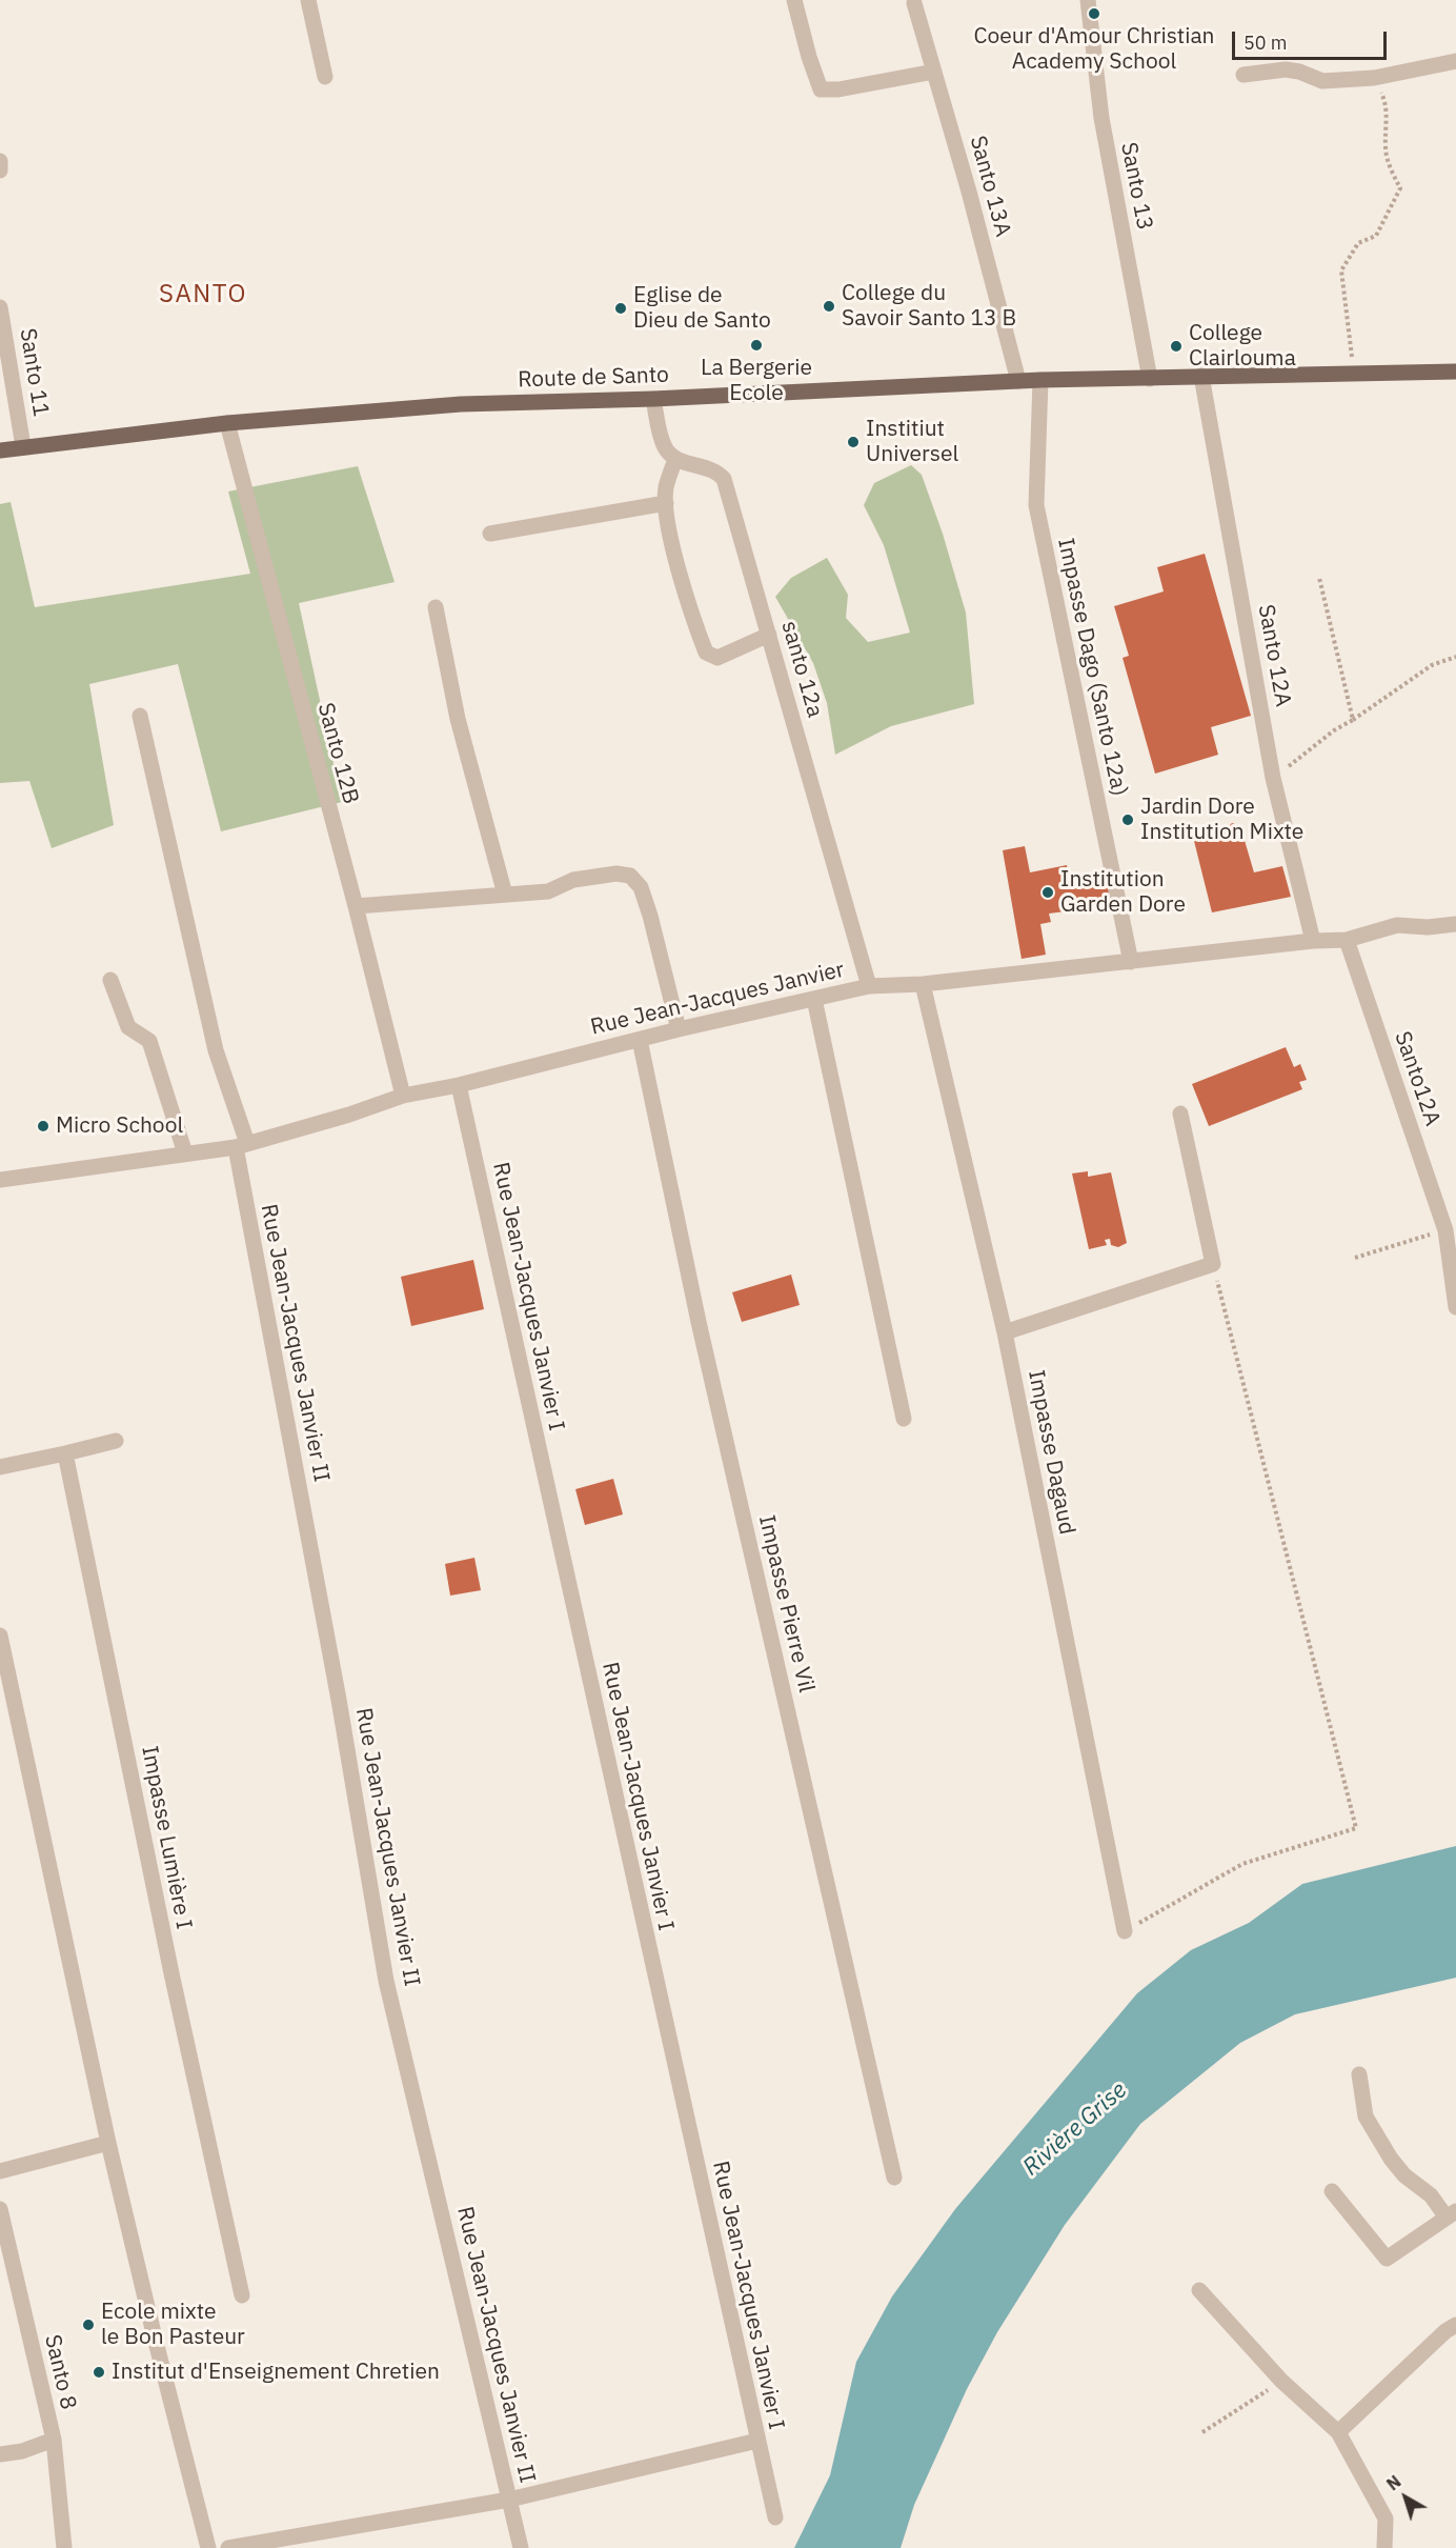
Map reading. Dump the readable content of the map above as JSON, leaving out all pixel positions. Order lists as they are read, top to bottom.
{
  "streets": {
    "main road": ["Route de Santo"],
    "street": [
      "Santo 13A",
      "Santo 13",
      "Santo 11",
      "Santo 12A",
      "Impasse Dago (Santo 12a)",
      "santo 12a",
      "Santo 12B",
      "Rue Jean-Jacques Janvier",
      "Santo12A",
      "Rue Jean-Jacques Janvier I",
      "Rue Jean-Jacques Janvier II",
      "Impasse Dagaud",
      "Impasse Pierre Vil",
      "Impasse Lumière I",
      "Santo 8"
    ]
  },
  "crossings": [
    ["Santo 13A", "Route de Santo"],
    ["Santo 13", "Route de Santo"],
    ["Santo 11", "Route de Santo"],
    ["Route de Santo", "Santo 12A"],
    ["Route de Santo", "Impasse Dago (Santo 12a)"],
    ["Route de Santo", "Santo 12B"],
    ["Santo 12A", "Rue Jean-Jacques Janvier"],
    ["Impasse Dago (Santo 12a)", "Rue Jean-Jacques Janvier"],
    ["santo 12a", "Rue Jean-Jacques Janvier"],
    ["Santo 12B", "Rue Jean-Jacques Janvier"],
    ["Rue Jean-Jacques Janvier", "Santo12A"],
    ["Rue Jean-Jacques Janvier", "Rue Jean-Jacques Janvier I"],
    ["Rue Jean-Jacques Janvier", "Rue Jean-Jacques Janvier II"],
    ["Rue Jean-Jacques Janvier", "Impasse Dagaud"],
    ["Rue Jean-Jacques Janvier", "Impasse Pierre Vil"]
  ],
  "districts": ["SANTO"],
  "water": ["Rivière Grise"],
  "places": [
    "Coeur d'Amour Christian Academy School",
    "College du Savoir Santo 13 B",
    "Eglise de Dieu de Santo",
    "La Bergerie Ecole",
    "College Clairlouma",
    "Institiut Universel",
    "Jardin Dore Institution Mixte",
    "Institution Garden Dore",
    "Micro School",
    "Ecole mixte le Bon Pasteur",
    "Institut d'Enseignement Chretien"
  ],
  "scale_bar": "50 m",
  "north": "top left"
}
